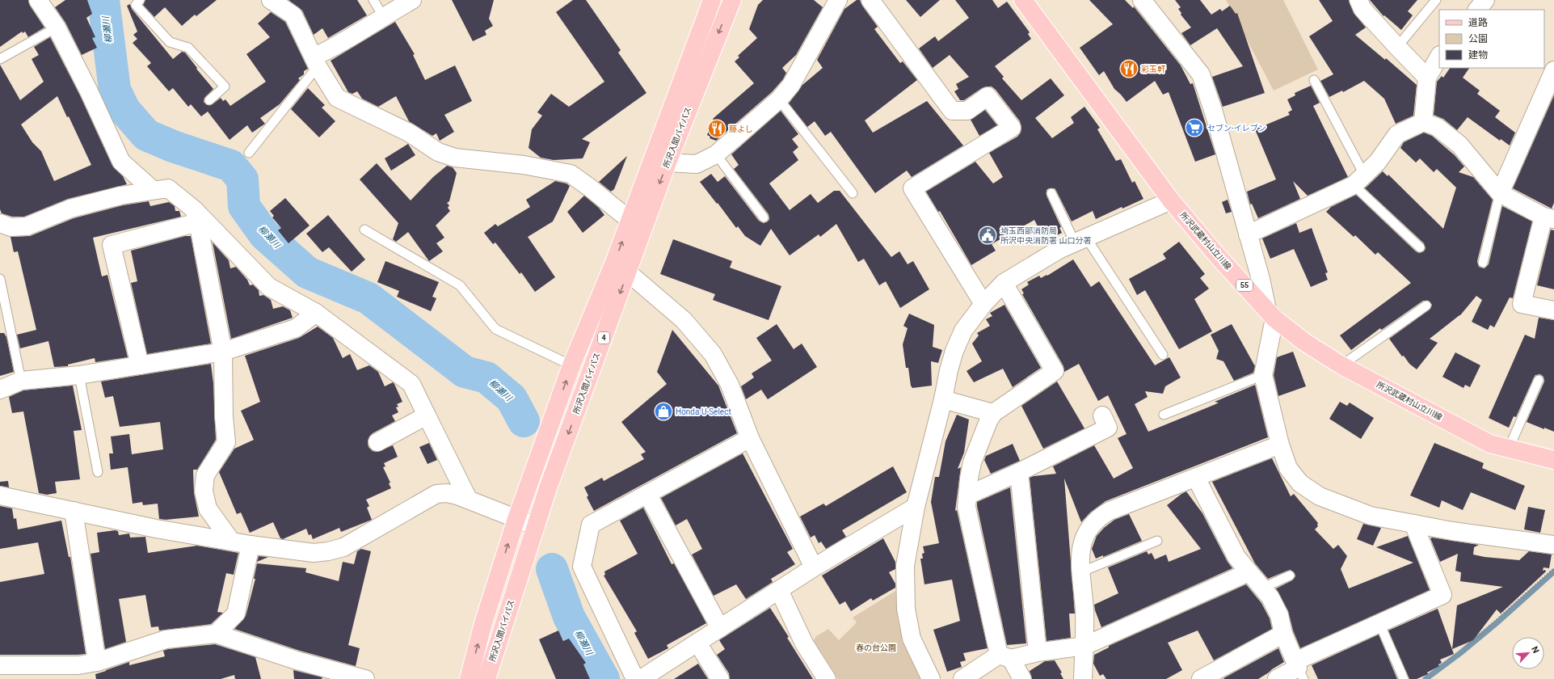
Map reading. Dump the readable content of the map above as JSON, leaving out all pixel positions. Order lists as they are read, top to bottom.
{
  "streets": {
    "main road": [
      "所沢入間バイパス",
      "所沢武蔵村山立川線",
      "55",
      "4"
    ]
  },
  "water": ["柳瀬川"],
  "parks": ["春の台公園"],
  "places": {
    "restaurant": ["彩玉軒", "藤よし"],
    "supermarket": ["セブン-イレブン"],
    "public building": ["埼玉西部消防局 所沢中央消防署 山口分署"],
    "shop": ["Honda U-Select"]
  },
  "legend": ["道路", "公園", "建物"],
  "north": "top right"
}
